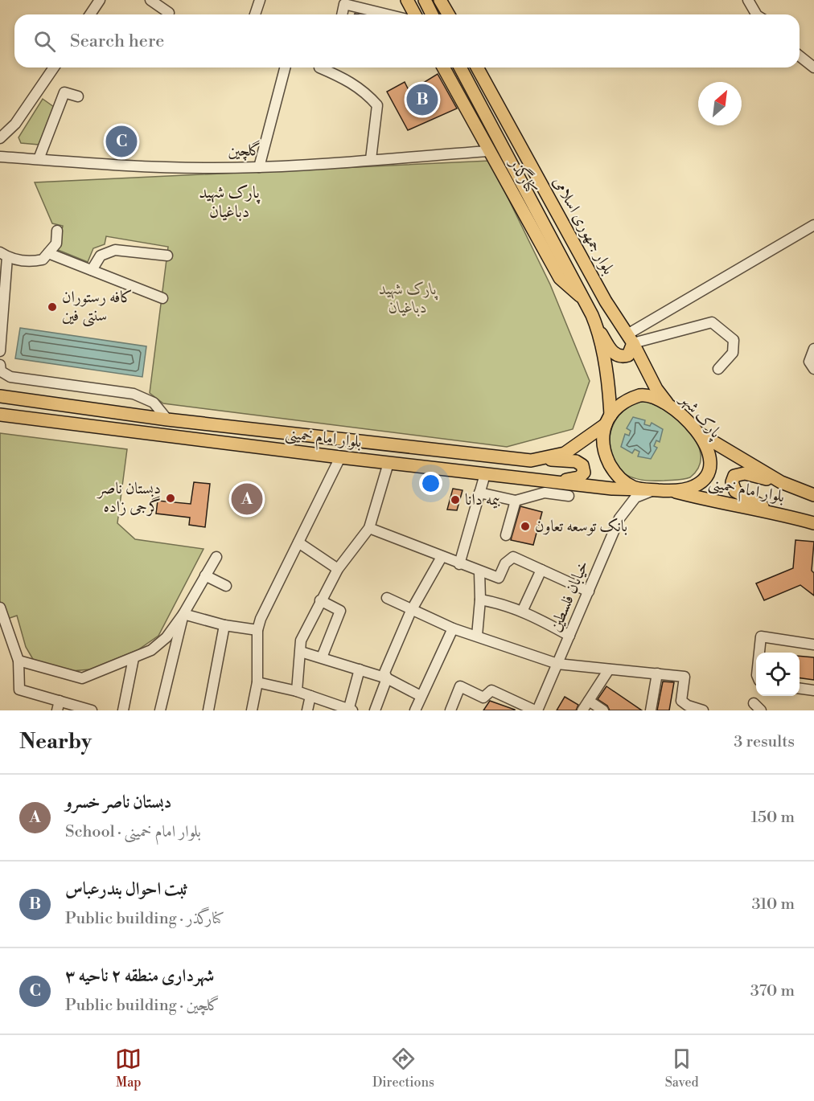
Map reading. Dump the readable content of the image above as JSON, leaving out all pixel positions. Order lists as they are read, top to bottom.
{
  "streets": {
    "main road": [
      "کنارگذر",
      "بلوار جمهوری اسلامی",
      "پارک شهر",
      "بلوار امام خمینی"
    ],
    "street": ["گلچین", "خیابان فلسطین"]
  },
  "crossings": [
    ["گلچین", "کنارگذر"],
    ["کنارگذر", "بلوار جمهوری اسلامی"],
    ["بلوار جمهوری اسلامی", "پارک شهر"],
    ["بلوار جمهوری اسلامی", "بلوار امام خمینی"],
    ["بلوار جمهوری اسلامی", "خیابان فلسطین"],
    ["پارک شهر", "بلوار امام خمینی"],
    ["پارک شهر", "خیابان فلسطین"],
    ["بلوار امام خمینی", "خیابان فلسطین"]
  ],
  "districts": ["پارک شهید دباغیان"],
  "parks": ["پارک شهید دباغیان"],
  "places": [
    "کافه رستوران سنتی فین",
    "دبستان ناصر گرجی زاده",
    "بیمه دانا",
    "بانک توسعه تعاون"
  ],
  "north": "top right",
  "page": {
    "search": "Search here",
    "pins": ["B", "C", "A"],
    "heading": ["Nearby", "3 results"],
    "list": [
      {
        "mark": "A",
        "name": "دبستان ناصر خسرو",
        "note": "School · بلوار امام خمینی",
        "value": "150 m"
      },
      {
        "mark": "B",
        "name": "ثبت احوال بندرعباس",
        "note": "Public building · کنارگذر",
        "value": "310 m"
      },
      {
        "mark": "C",
        "name": "شهرداری منطقه ۲ ناحیه ۳",
        "note": "Public building · گلچین",
        "value": "370 m"
      }
    ],
    "nav": ["Map", "Directions", "Saved"]
  }
}
